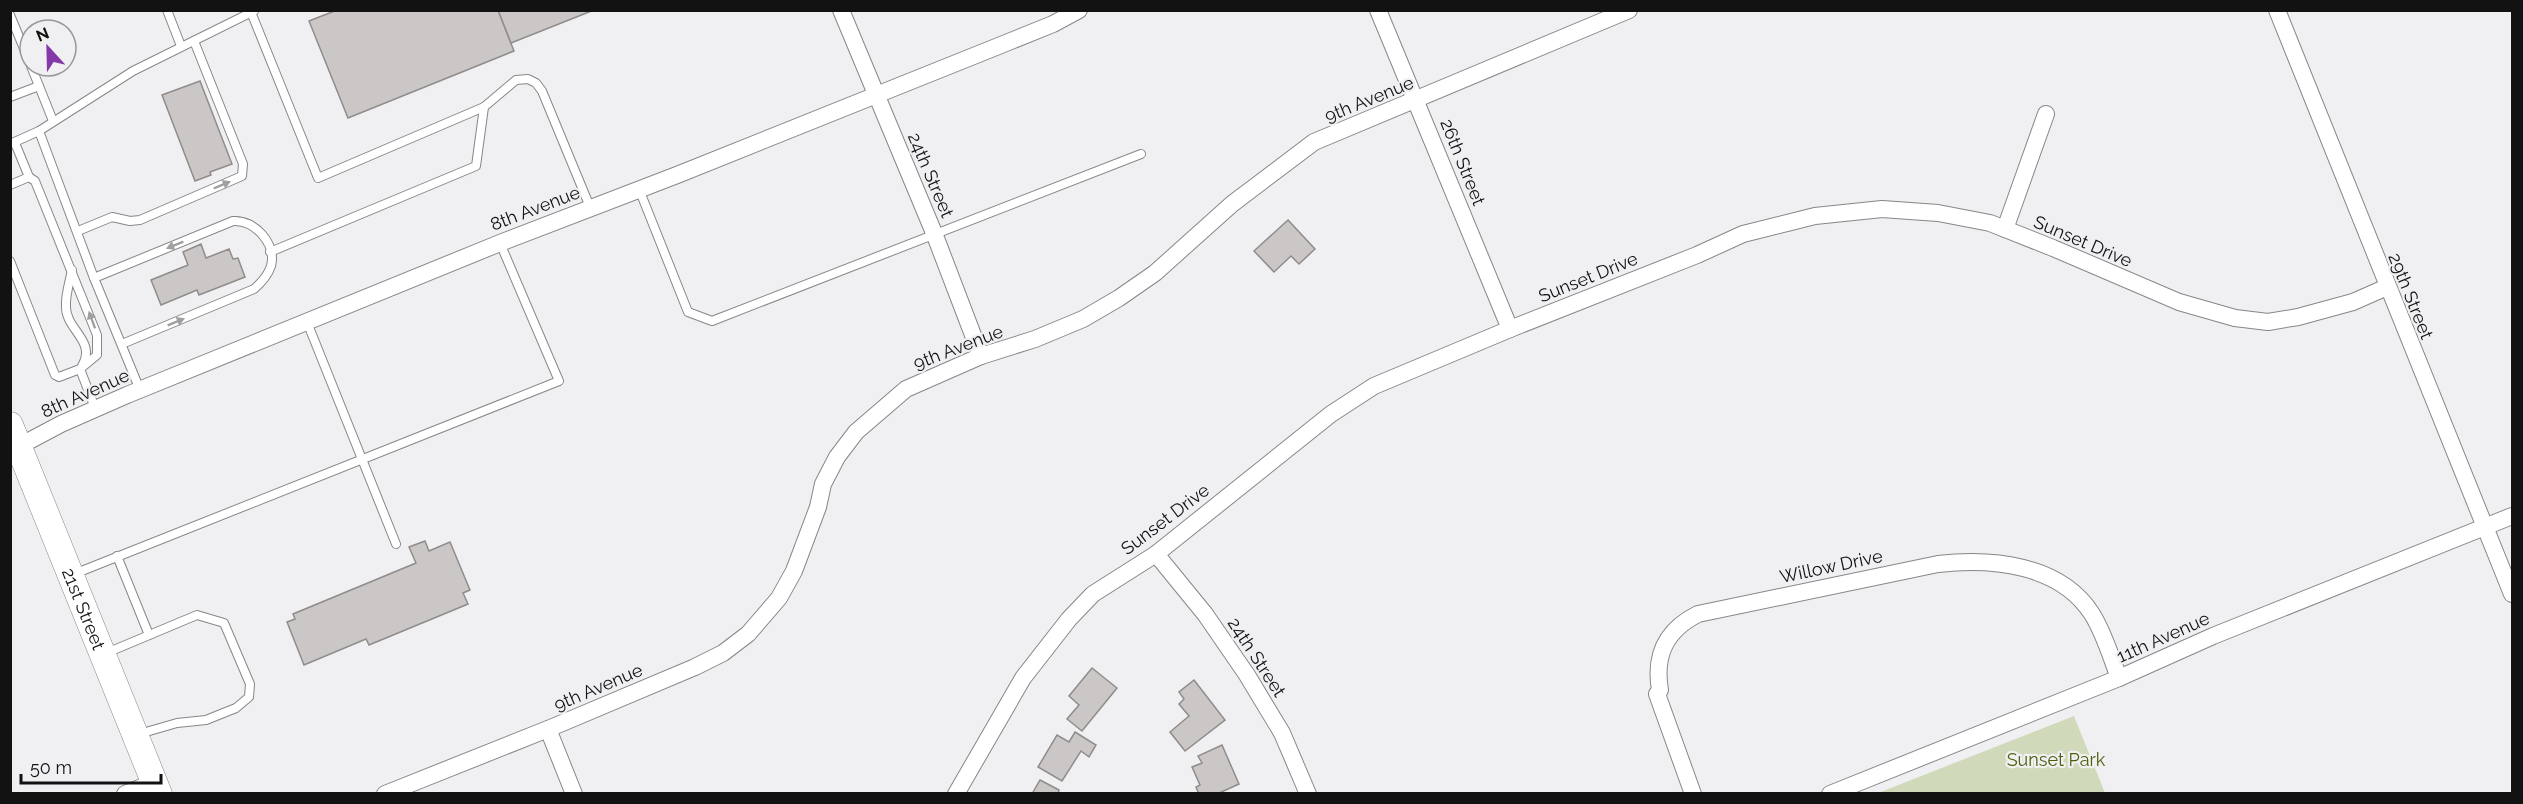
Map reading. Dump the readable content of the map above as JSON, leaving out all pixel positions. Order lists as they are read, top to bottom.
{
  "streets": {
    "main road": ["21st Street"],
    "street": [
      "9th Avenue",
      "26th Street",
      "24th Street",
      "8th Avenue",
      "Sunset Drive",
      "29th Street",
      "Willow Drive",
      "11th Avenue"
    ]
  },
  "crossings": [
    ["9th Avenue", "26th Street"],
    ["9th Avenue", "24th Street"],
    ["26th Street", "Sunset Drive"],
    ["24th Street", "8th Avenue"],
    ["24th Street", "Sunset Drive"],
    ["8th Avenue", "21st Street"],
    ["Sunset Drive", "29th Street"],
    ["29th Street", "11th Avenue"],
    ["Willow Drive", "11th Avenue"]
  ],
  "parks": ["Sunset Park"],
  "scale_bar": "50 m",
  "north": "top"
}
